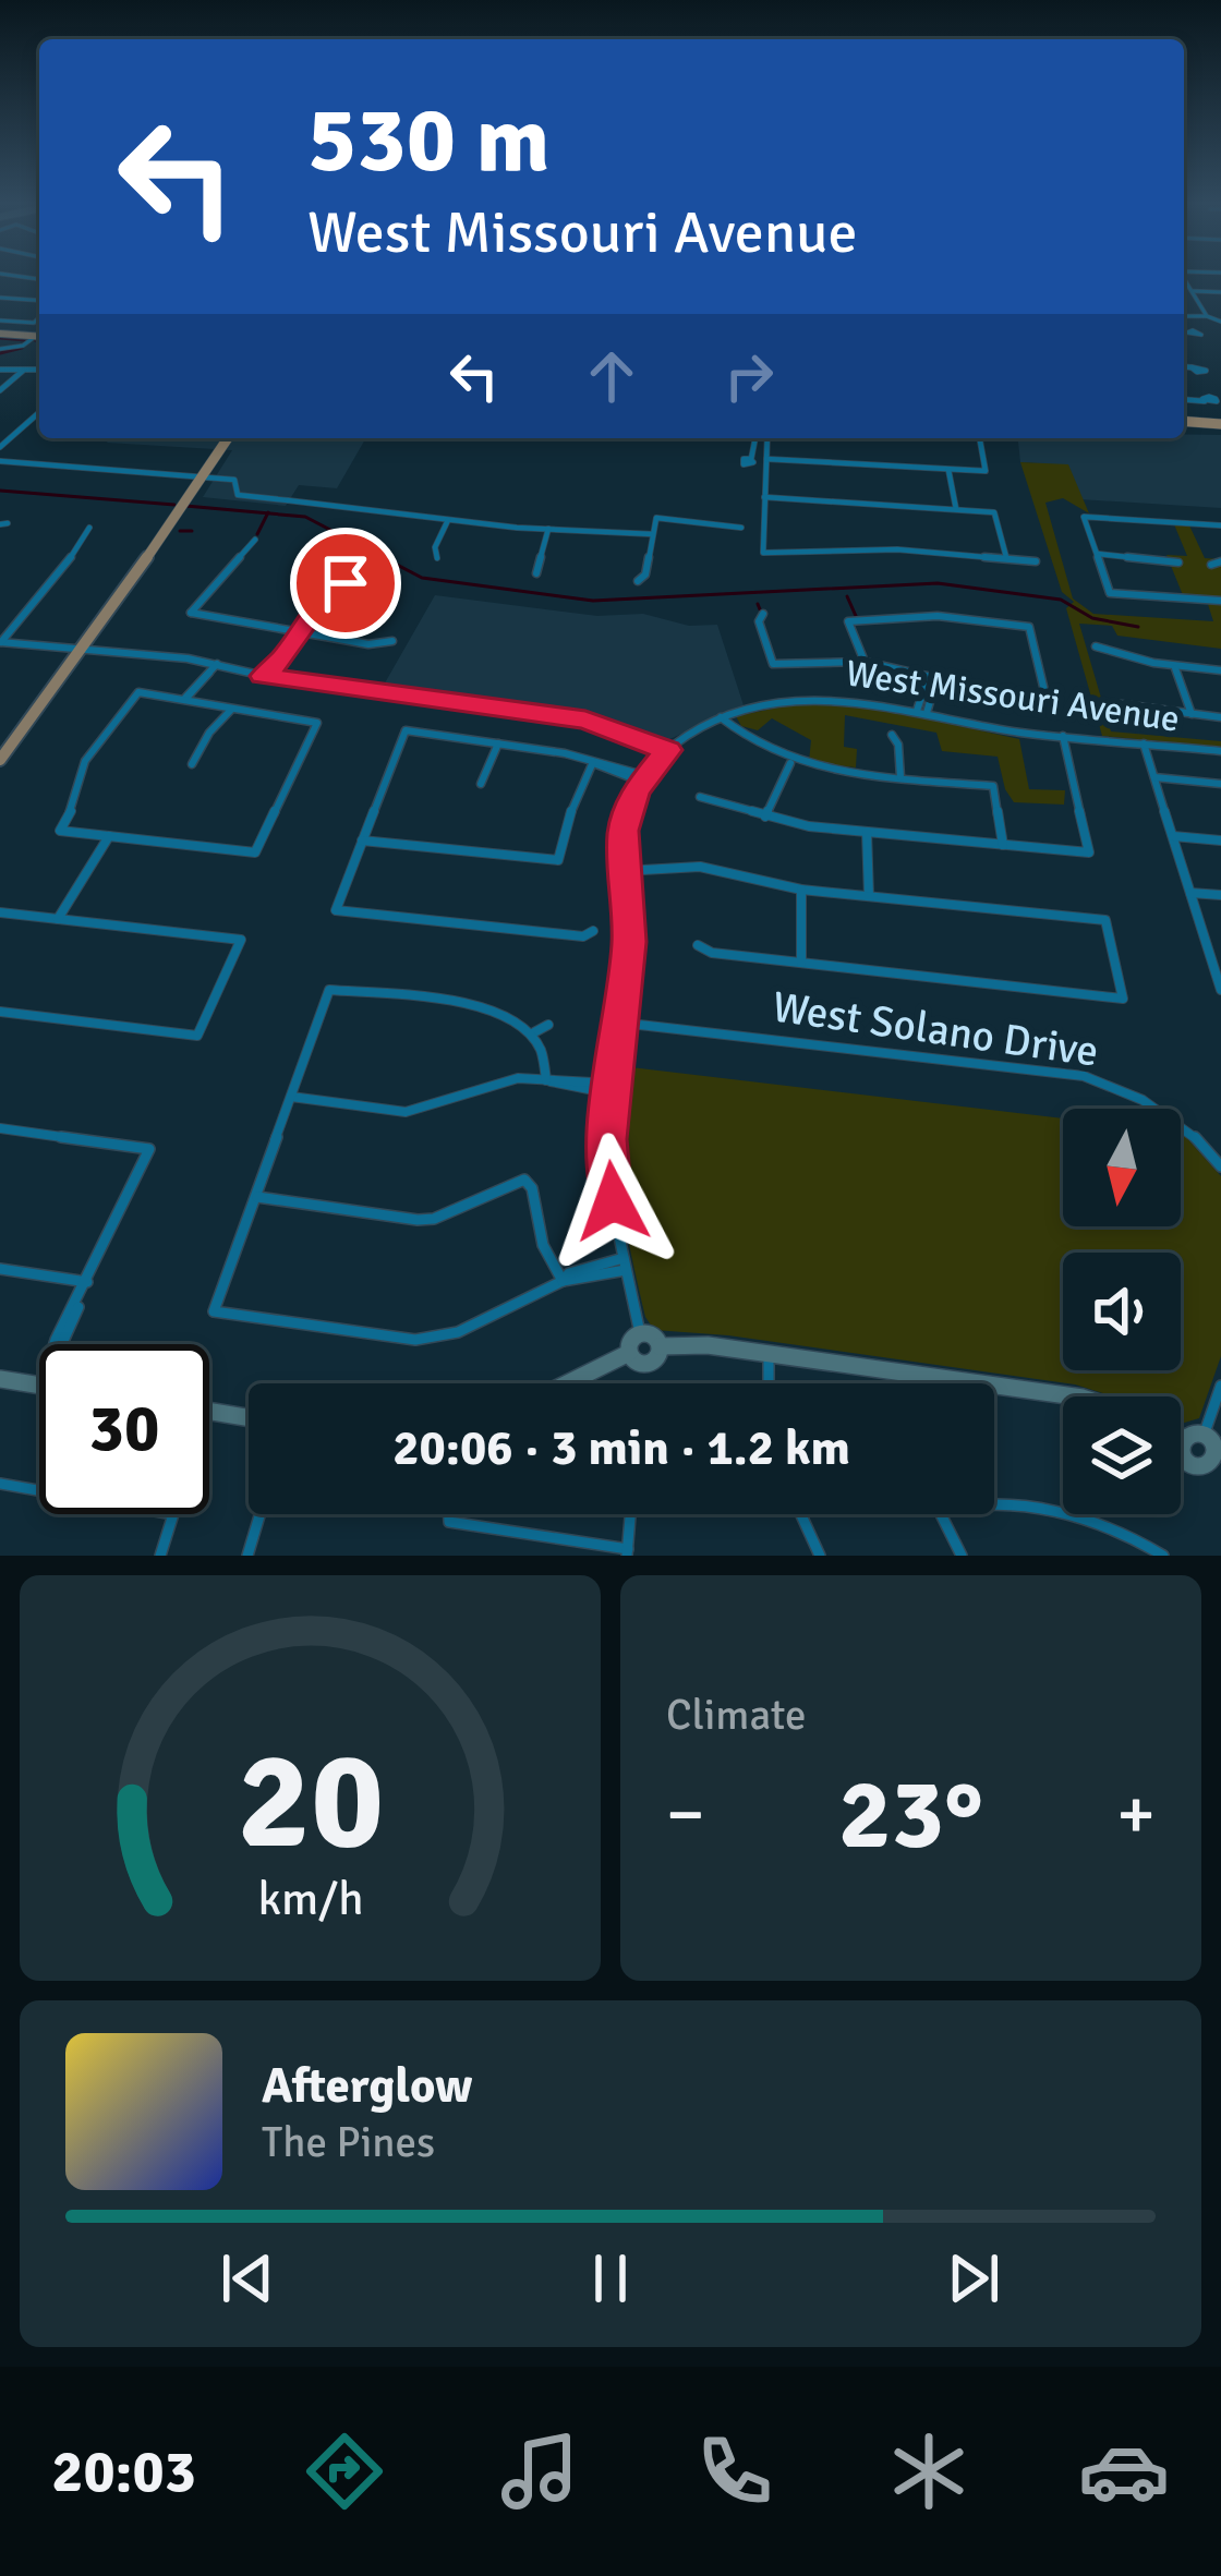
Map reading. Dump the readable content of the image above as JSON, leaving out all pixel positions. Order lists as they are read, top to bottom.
{
  "streets": {
    "street": ["West Missouri Avenue", "West Solano Drive"]
  },
  "north": "bottom",
  "page": {
    "turn": ["530 m", "West Missouri Avenue"],
    "limit": "30",
    "trip": "20:06 · 3 min · 1.2 km",
    "tile": "Climate",
    "heat": ["−", "23°", "+"],
    "song": ["Afterglow", "The Pines"],
    "tabs": "20:03",
    "gauge": ["20", "km/h"]
  }
}
